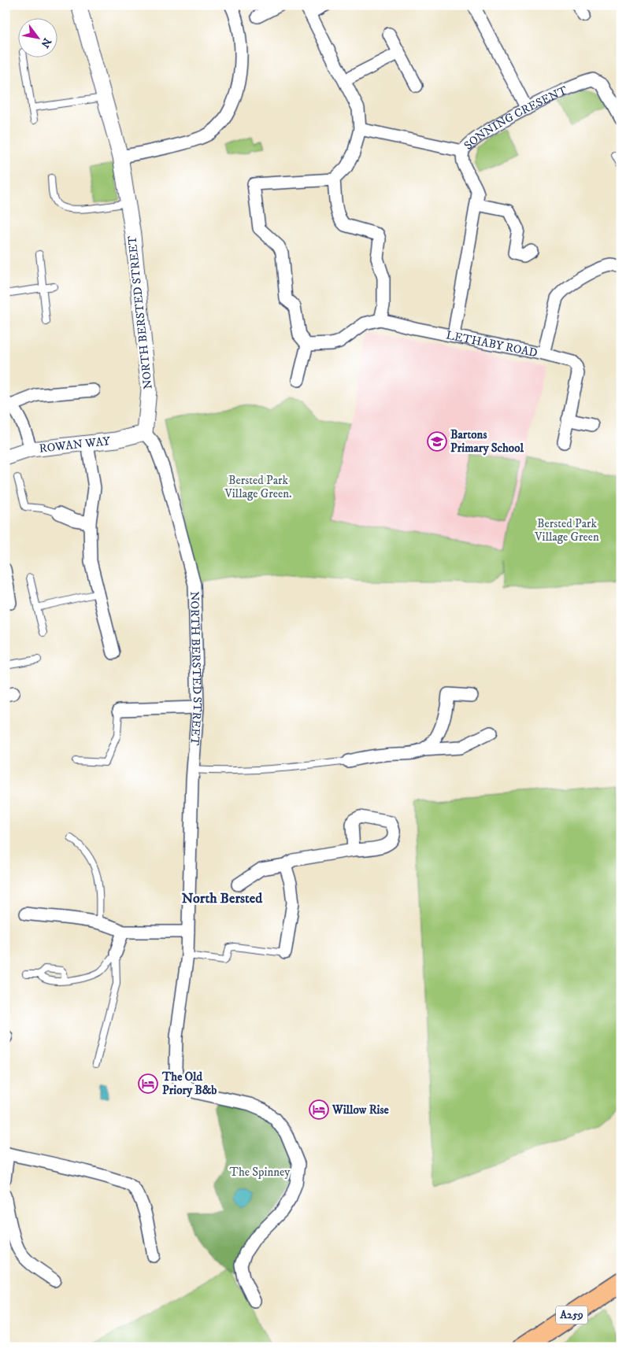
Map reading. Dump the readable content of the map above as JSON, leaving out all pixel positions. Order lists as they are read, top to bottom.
{
  "streets": {
    "highway": ["A259"],
    "street": [
      "SONNING CRESENT",
      "NORTH BERSTED STREET",
      "LETHABY ROAD",
      "ROWAN WAY"
    ]
  },
  "crossings": [
    ["SONNING CRESENT", "LETHABY ROAD"],
    ["NORTH BERSTED STREET", "ROWAN WAY"]
  ],
  "districts": ["North Bersted"],
  "parks": ["Bersted Park Village Green.", "Bersted Park Village Green", "The Spinney"],
  "places": {
    "school or university": ["Bartons Primary School"],
    "hotel": ["The Old Priory B&b", "Willow Rise"]
  },
  "north": "bottom right"
}
